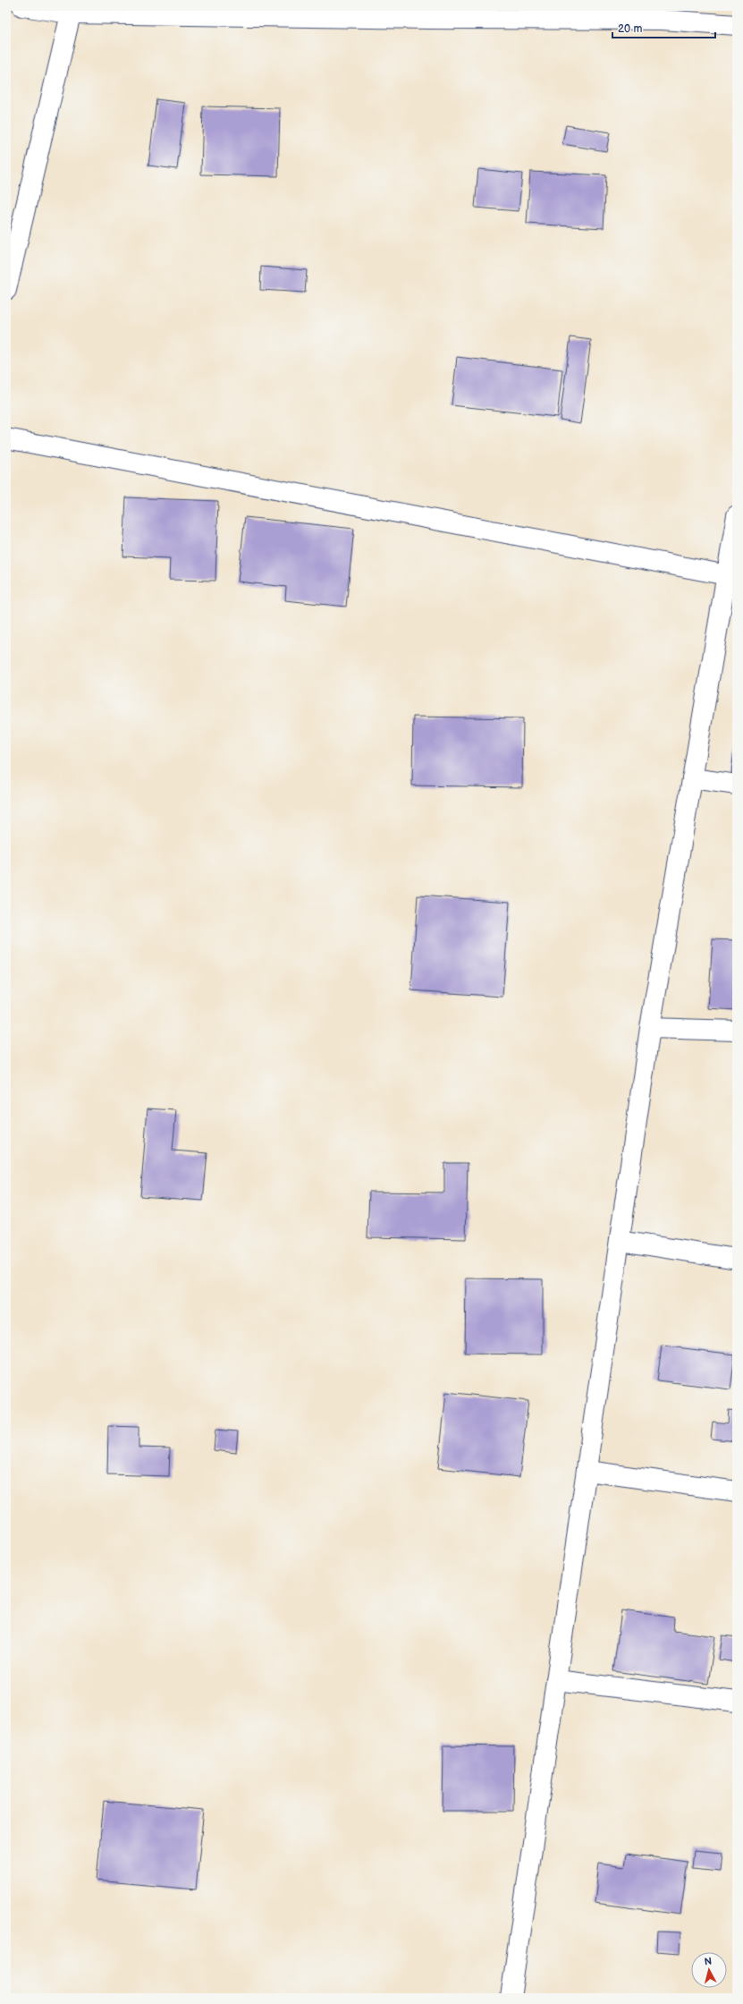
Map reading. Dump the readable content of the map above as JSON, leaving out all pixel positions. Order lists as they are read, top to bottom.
{
  "scale_bar": "20 m",
  "north": "top"
}
